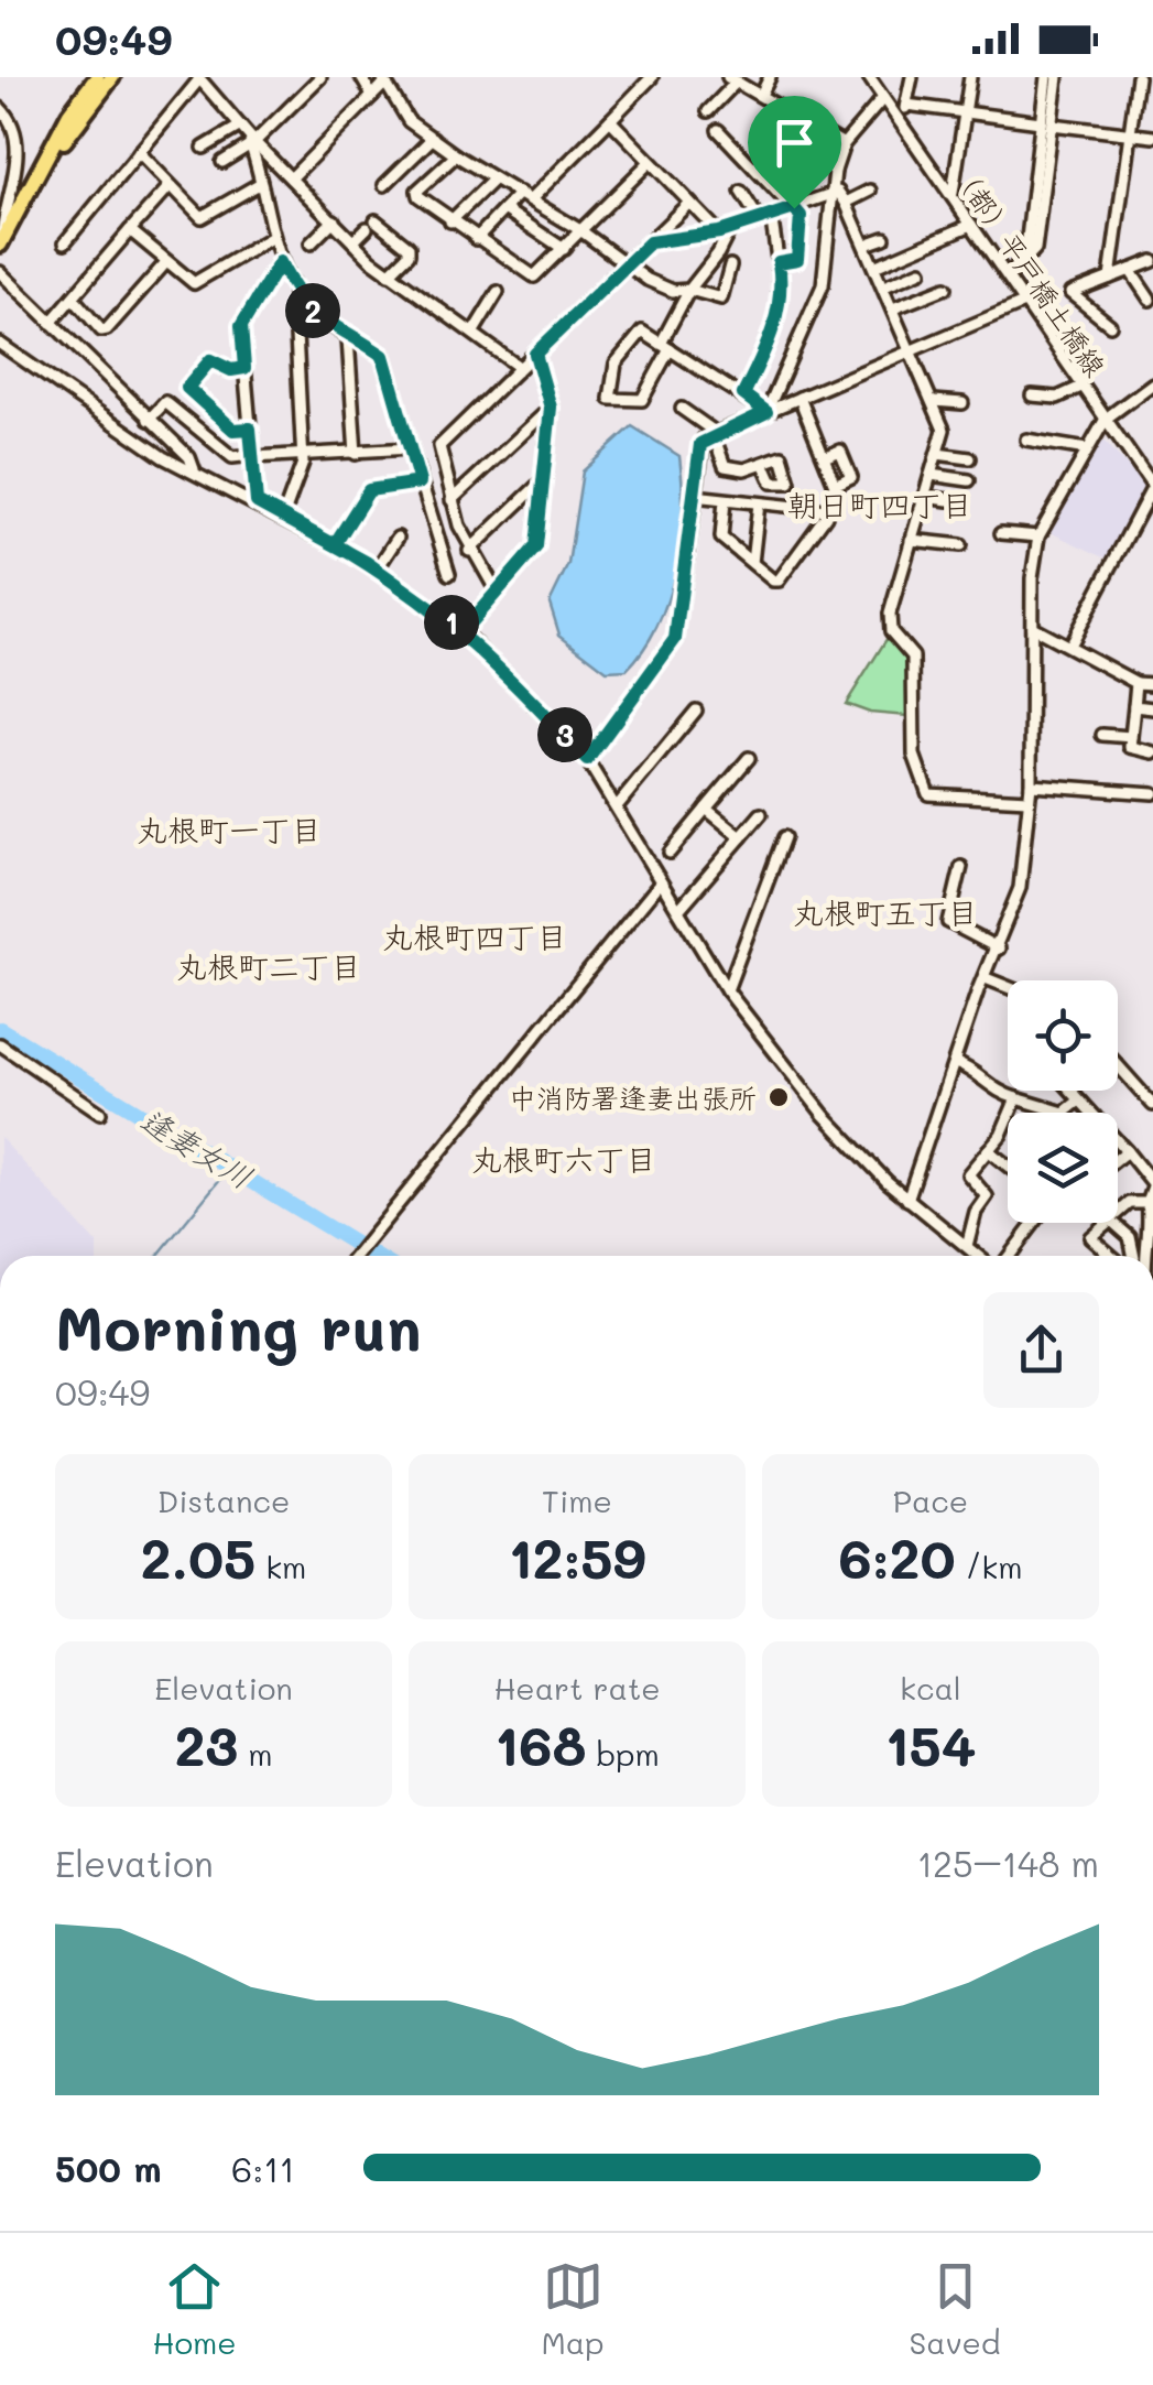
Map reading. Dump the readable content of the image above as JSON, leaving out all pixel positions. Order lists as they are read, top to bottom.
{
  "streets": {
    "street": ["（都）平戸橋土橋線"]
  },
  "districts": [
    "朝日町四丁目",
    "丸根町一丁目",
    "丸根町五丁目",
    "丸根町四丁目",
    "丸根町二丁目",
    "丸根町六丁目"
  ],
  "water": ["逢妻女川"],
  "places": ["中消防署逢妻出張所"],
  "page": {
    "status": "09:49",
    "pins": ["2", "1", "3"],
    "heading": ["Morning run", "09:49"],
    "stats": [
      ["Distance", "2.05 km"],
      ["Time", "12:59"],
      ["Pace", "6:20 /km"],
      ["Elevation", "23 m"],
      ["Heart rate", "168 bpm"],
      ["kcal", "154"]
    ],
    "chart": ["Elevation", "125–148 m"],
    "list": [
      {
        "name": "500 m",
        "note": "6:11"
      }
    ],
    "tabs": ["Home", "Map", "Saved"]
  }
}
